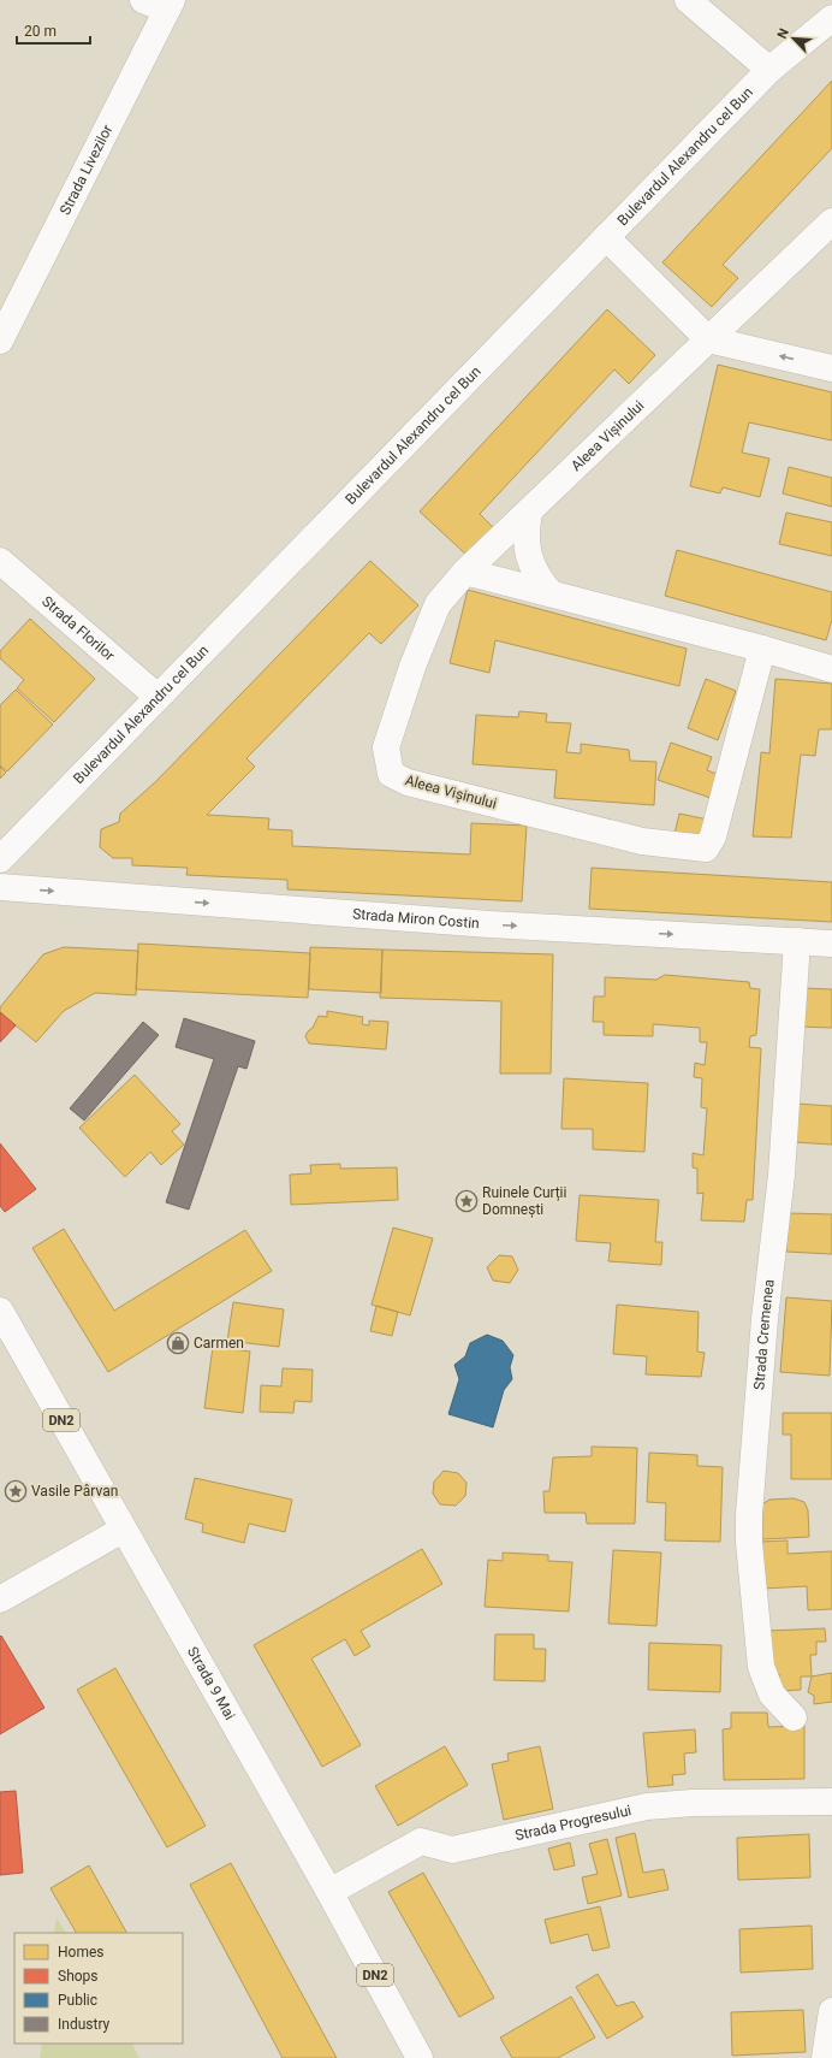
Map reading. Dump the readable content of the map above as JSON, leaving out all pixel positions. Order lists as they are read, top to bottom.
{
  "streets": {
    "street": [
      "Bulevardul Alexandru cel Bun",
      "Strada Livezilor",
      "Aleea Vișinului",
      "Strada Florilor",
      "Strada Miron Costin",
      "Strada Cremenea",
      "DN2",
      "Strada 9 Mai",
      "Strada Progresului"
    ]
  },
  "crossings": [
    ["Bulevardul Alexandru cel Bun", "Strada Florilor"],
    ["Strada Miron Costin", "Strada Cremenea"],
    ["Strada 9 Mai", "Strada Progresului"]
  ],
  "one_way": ["Strada Miron Costin"],
  "places": {
    "place": ["Ruinele Curții Domnești", "Vasile Pârvan"],
    "shop": ["Carmen"]
  },
  "legend": [
    "Homes",
    "Shops",
    "Public",
    "Industry"
  ],
  "scale_bar": "20 m",
  "north": "top left"
}
